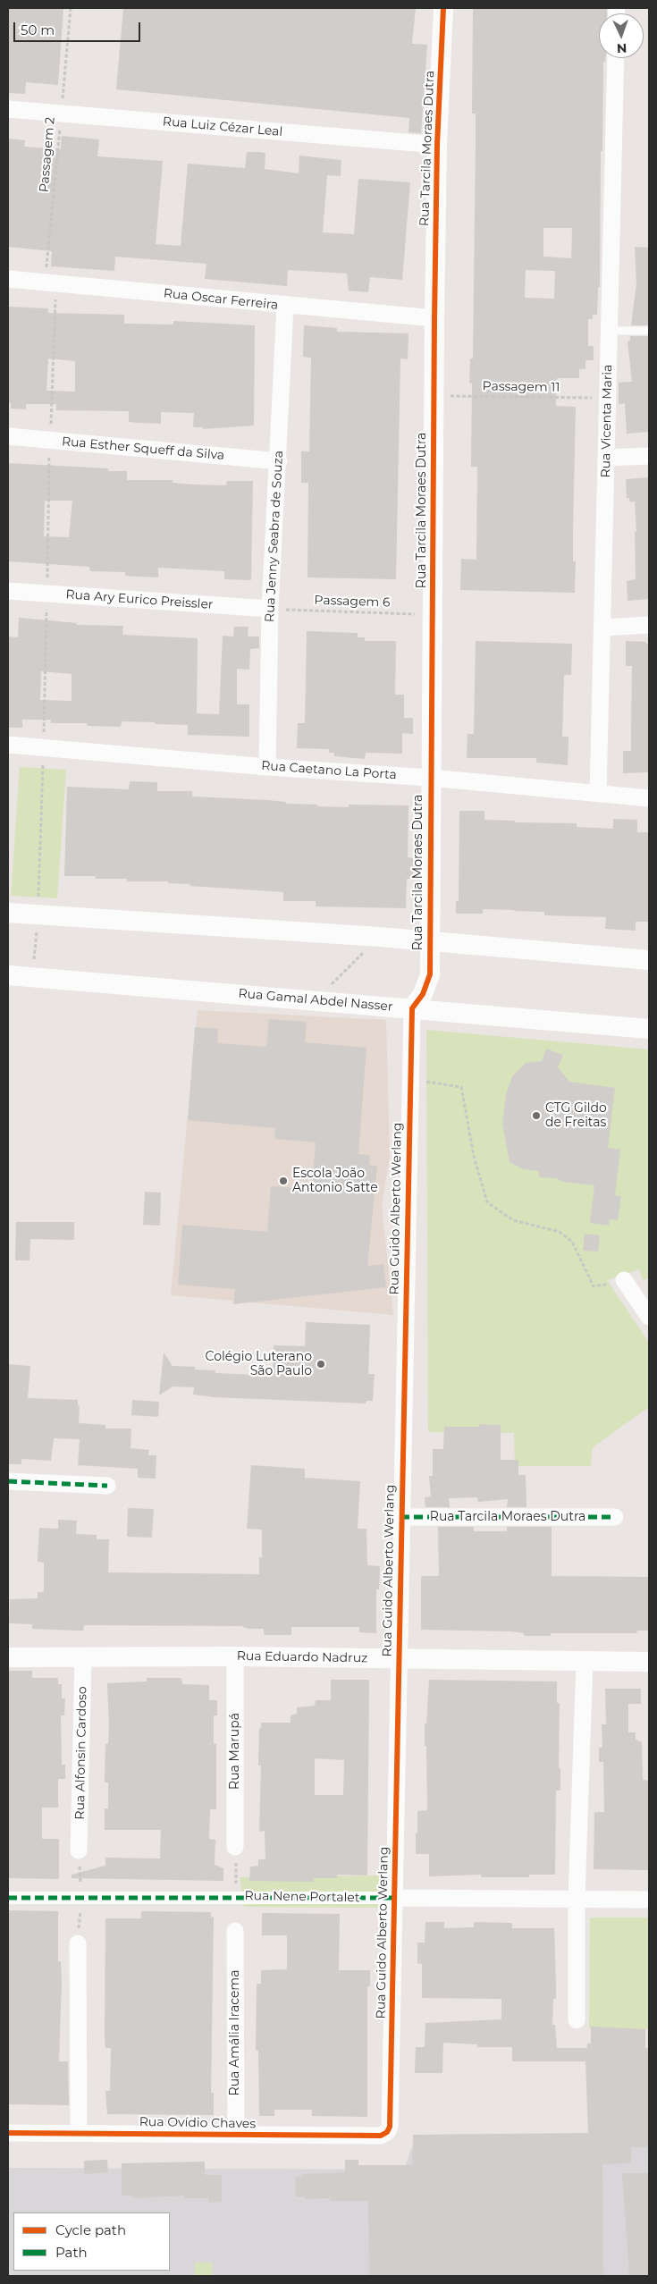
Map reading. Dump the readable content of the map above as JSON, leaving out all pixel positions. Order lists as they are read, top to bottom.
{
  "streets": {
    "street": [
      "Rua Luiz Cézar Leal",
      "Rua Tarcila Moraes Dutra",
      "Rua Oscar Ferreira",
      "Rua Vicenta Maria",
      "Rua Esther Squeff da Silva",
      "Rua Jenny Seabra de Souza",
      "Rua Ary Eurico Preissler",
      "Rua Caetano La Porta",
      "Rua Gamal Abdel Nasser",
      "Rua Guido Alberto Werlang",
      "Rua Eduardo Nadruz",
      "Rua Marupá",
      "Rua Alfonsin Cardoso",
      "Rua Nene Portalet",
      "Rua Amália Iracema",
      "Rua Ovídio Chaves"
    ],
    "path": ["Passagem 2", "Passagem 11", "Passagem 6"]
  },
  "crossings": [
    ["Rua Luiz Cézar Leal", "Rua Tarcila Moraes Dutra"],
    ["Rua Luiz Cézar Leal", "Passagem 2"],
    ["Rua Tarcila Moraes Dutra", "Rua Oscar Ferreira"],
    ["Rua Tarcila Moraes Dutra", "Passagem 11"],
    ["Rua Tarcila Moraes Dutra", "Passagem 6"],
    ["Rua Tarcila Moraes Dutra", "Rua Caetano La Porta"],
    ["Rua Tarcila Moraes Dutra", "Rua Gamal Abdel Nasser"],
    ["Rua Tarcila Moraes Dutra", "Rua Guido Alberto Werlang"],
    ["Passagem 2", "Rua Oscar Ferreira"],
    ["Rua Oscar Ferreira", "Rua Jenny Seabra de Souza"],
    ["Passagem 11", "Rua Vicenta Maria"],
    ["Rua Vicenta Maria", "Rua Caetano La Porta"],
    ["Rua Esther Squeff da Silva", "Rua Jenny Seabra de Souza"],
    ["Rua Jenny Seabra de Souza", "Rua Ary Eurico Preissler"],
    ["Rua Jenny Seabra de Souza", "Passagem 6"],
    ["Rua Jenny Seabra de Souza", "Rua Caetano La Porta"],
    ["Rua Ary Eurico Preissler", "Passagem 6"],
    ["Rua Gamal Abdel Nasser", "Rua Guido Alberto Werlang"],
    ["Rua Guido Alberto Werlang", "Rua Eduardo Nadruz"],
    ["Rua Guido Alberto Werlang", "Rua Nene Portalet"],
    ["Rua Guido Alberto Werlang", "Rua Ovídio Chaves"],
    ["Rua Eduardo Nadruz", "Rua Marupá"],
    ["Rua Eduardo Nadruz", "Rua Alfonsin Cardoso"],
    ["Rua Amália Iracema", "Rua Ovídio Chaves"]
  ],
  "places": ["CTG Gildo de Freitas", "Escola João Antonio Satte", "Colégio Luterano São Paulo"],
  "legend": ["Cycle path", "Path"],
  "scale_bar": "50 m",
  "north": "bottom"
}
